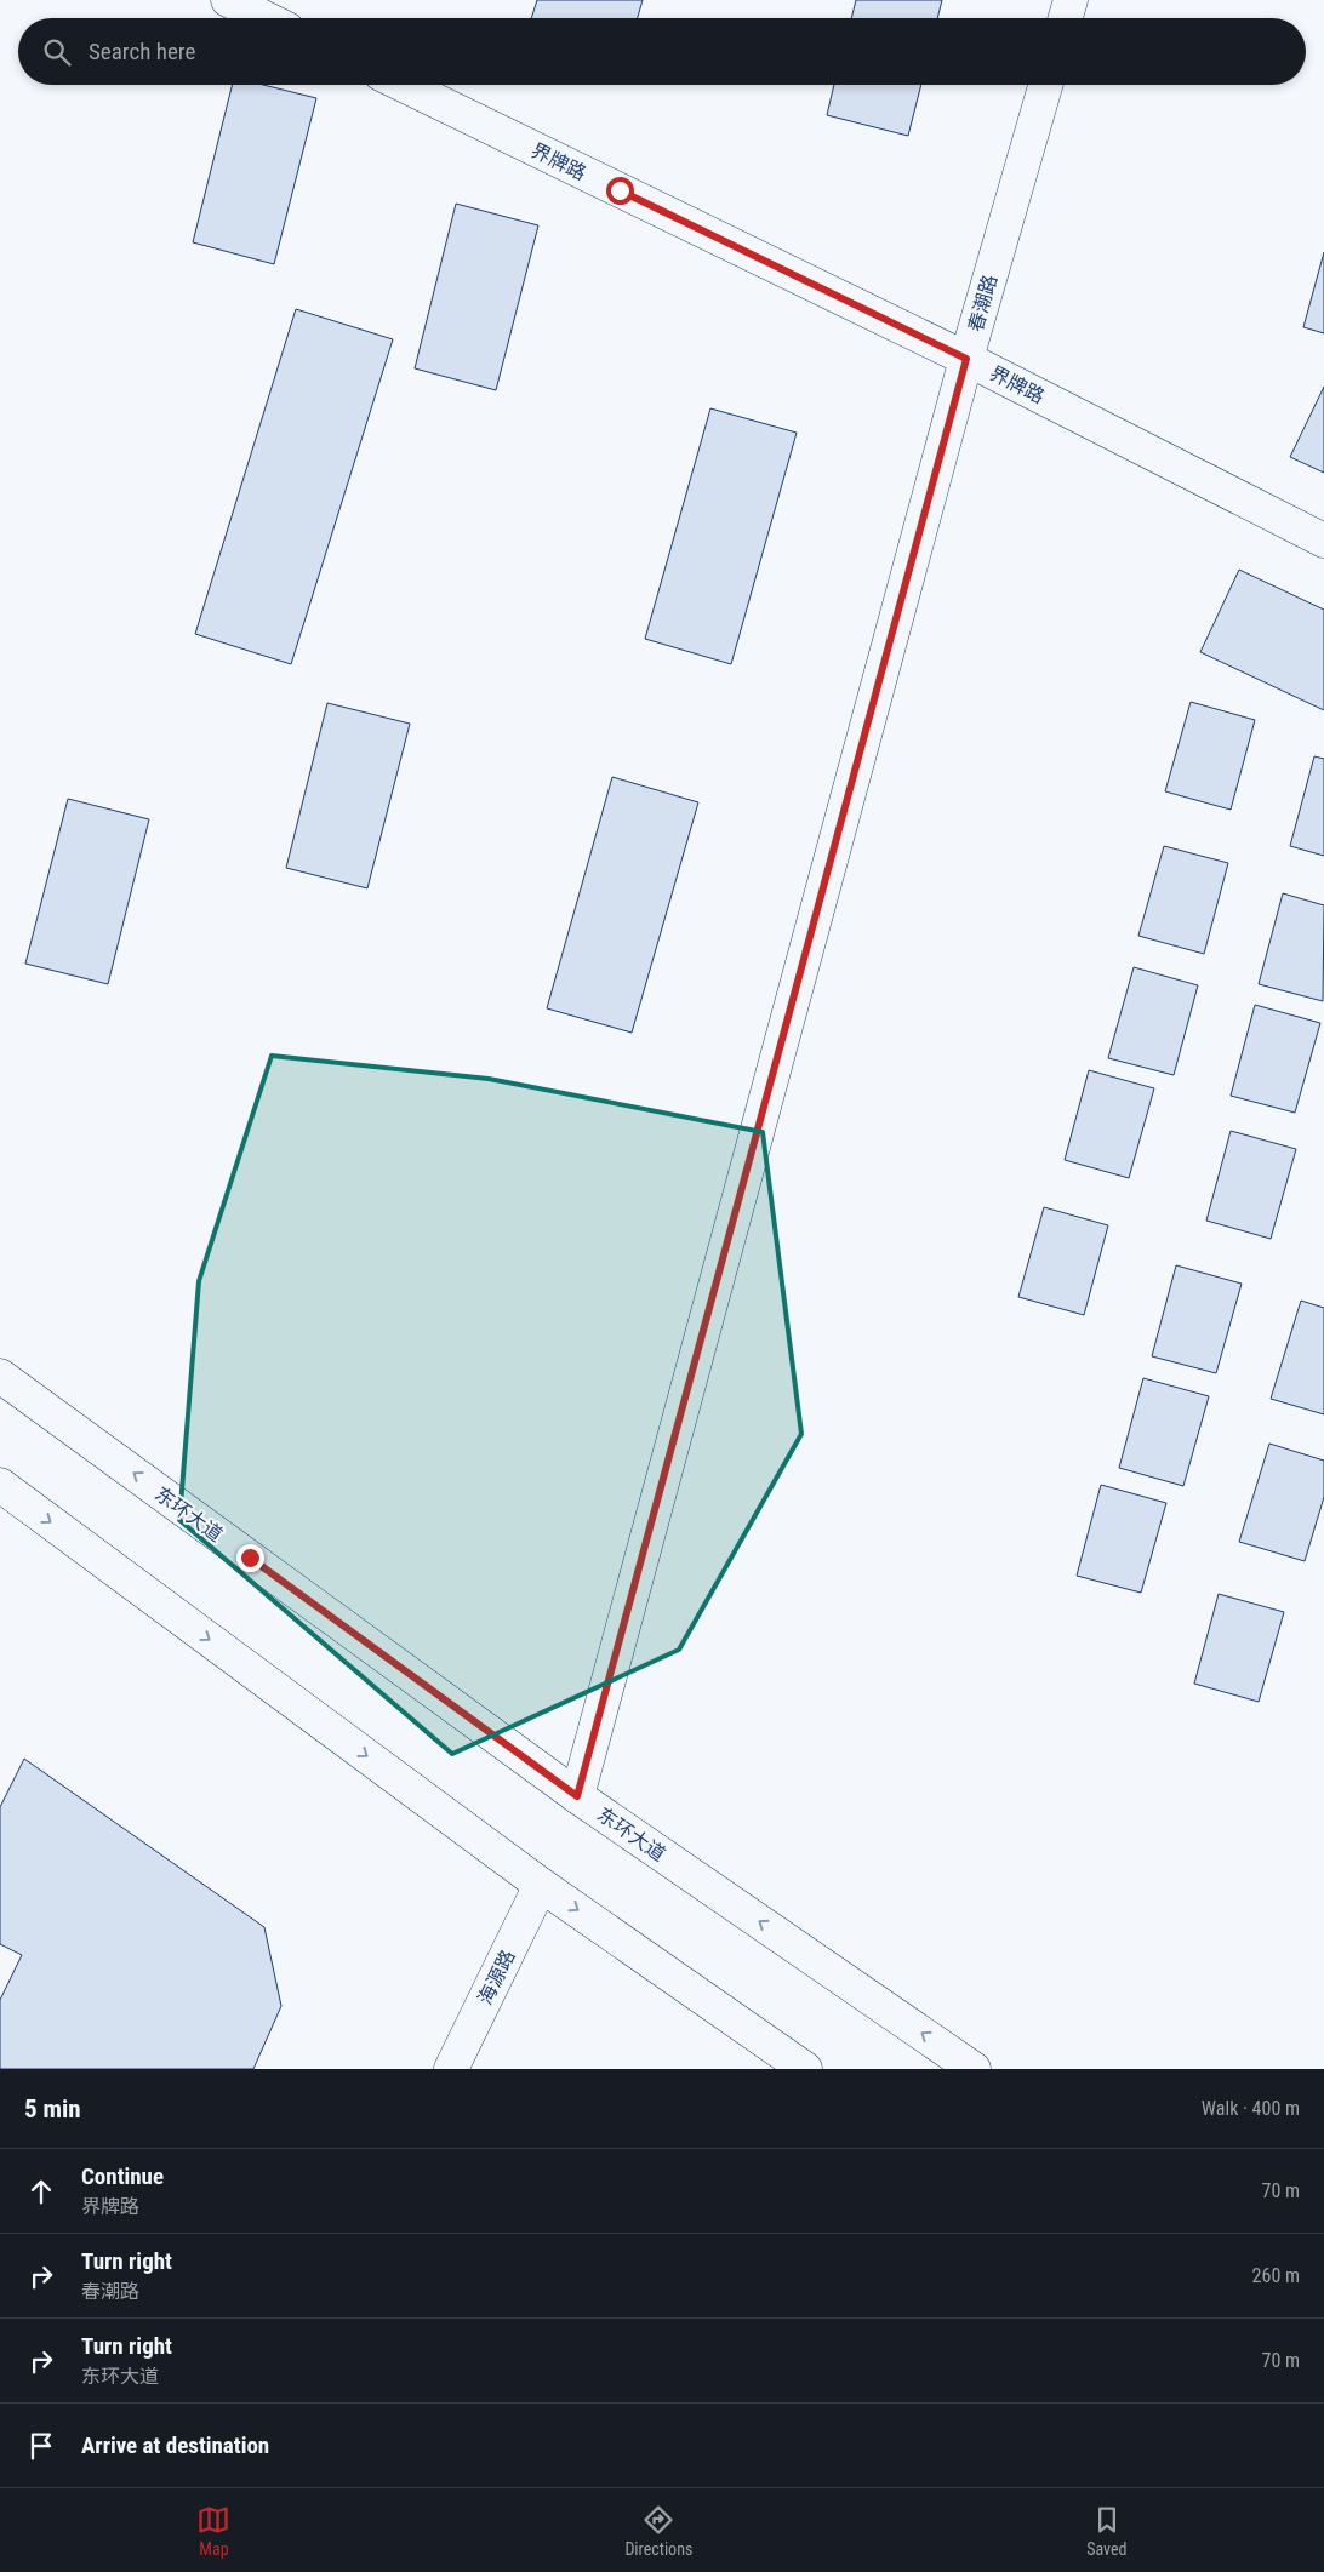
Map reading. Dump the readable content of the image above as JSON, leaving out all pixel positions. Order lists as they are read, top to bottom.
{
  "streets": {
    "street": [
      "界牌路",
      "春潮路",
      "东环大道",
      "海源路"
    ]
  },
  "crossings": [
    ["界牌路", "春潮路"],
    ["春潮路", "东环大道"]
  ],
  "page": {
    "search": "Search here",
    "heading": ["5 min", "Walk · 400 m"],
    "list": [
      ["Continue", "界牌路", "70 m"],
      ["Turn right", "春潮路", "260 m"],
      ["Turn right", "东环大道", "70 m"],
      "Arrive at destination"
    ],
    "nav": ["Map", "Directions", "Saved"]
  }
}
